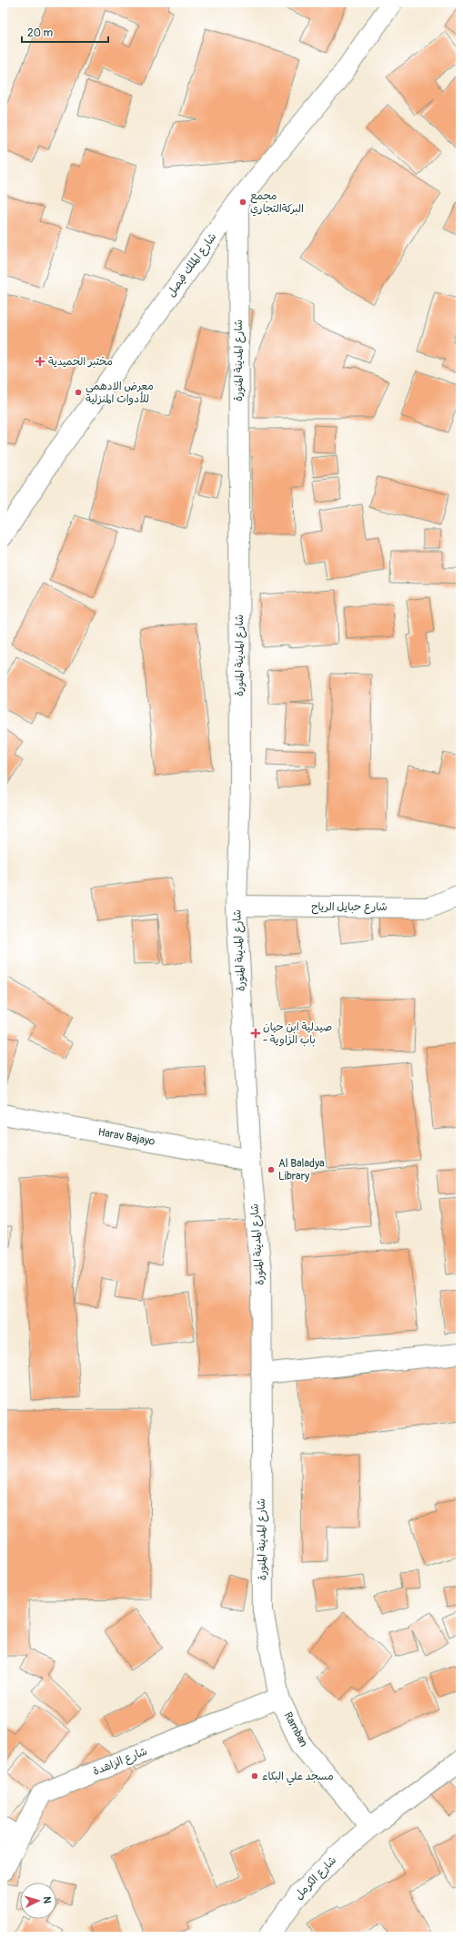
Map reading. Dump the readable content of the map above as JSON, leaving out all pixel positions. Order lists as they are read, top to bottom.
{
  "streets": {
    "street": [
      "شارع الملك فيصل",
      "شارع المدينة المنورة",
      "شارع حبايل الرياح",
      "Harav Bajayo",
      "Ramban",
      "شارع الزاهدة",
      "شارع الكرمل"
    ]
  },
  "crossings": [
    ["شارع الملك فيصل", "شارع المدينة المنورة"],
    ["شارع المدينة المنورة", "شارع حبايل الرياح"],
    ["شارع المدينة المنورة", "Harav Bajayo"],
    ["شارع المدينة المنورة", "Ramban"],
    ["شارع المدينة المنورة", "شارع الزاهدة"],
    ["Ramban", "شارع الزاهدة"],
    ["Ramban", "شارع الكرمل"]
  ],
  "places": {
    "other": [
      "مجمع البركةالتجاري",
      "معرض الادهمي للأدوات المنزلية",
      "Al Baladya Library",
      "مسجد علي البكاء"
    ],
    "health": ["مختبر الحميدية", "صيدلية ابن حيان - باب الزاوية"]
  },
  "scale_bar": "20 m",
  "north": "right"
}
